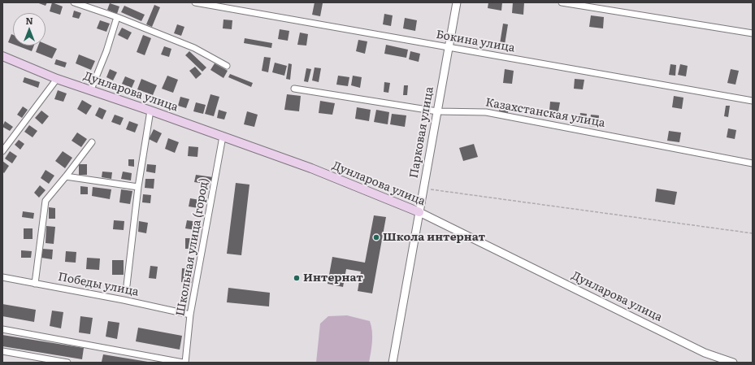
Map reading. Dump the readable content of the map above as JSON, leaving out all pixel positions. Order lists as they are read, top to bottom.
{
  "streets": {
    "main road": ["Дунларова улица"],
    "street": [
      "Бокина улица",
      "Казахстанская улица",
      "Парковая улица",
      "Школьная улица (город)",
      "Победы улица"
    ]
  },
  "crossings": [
    ["Бокина улица", "Парковая улица"],
    ["Дунларова улица", "Парковая улица"],
    ["Дунларова улица", "Школьная улица (город)"],
    ["Казахстанская улица", "Парковая улица"],
    ["Школьная улица (город)", "Победы улица"]
  ],
  "places": ["Школа интернат", "Интернат"],
  "north": "top"
}
